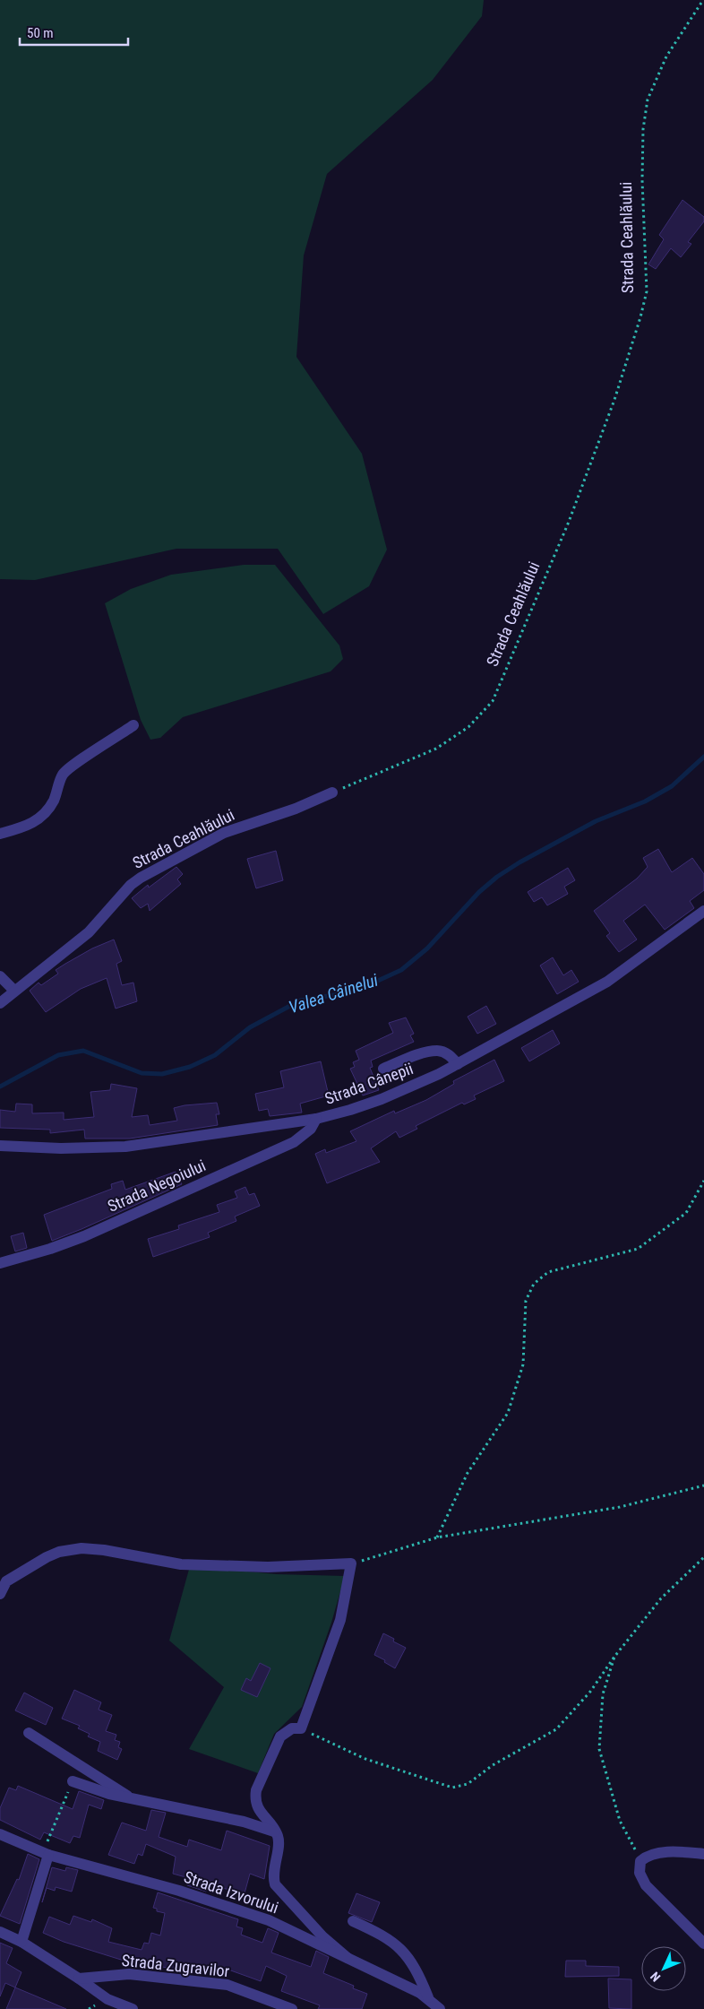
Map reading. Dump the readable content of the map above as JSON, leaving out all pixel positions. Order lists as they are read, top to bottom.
{
  "streets": {
    "street": [
      "Strada Ceahlăului",
      "Strada Cânepii",
      "Strada Negoiului",
      "Strada Izvorului",
      "Strada Zugravilor"
    ]
  },
  "crossings": [
    ["Strada Cânepii", "Strada Negoiului"]
  ],
  "water": ["Valea Câinelui"],
  "scale_bar": "50 m",
  "north": "bottom left"
}
